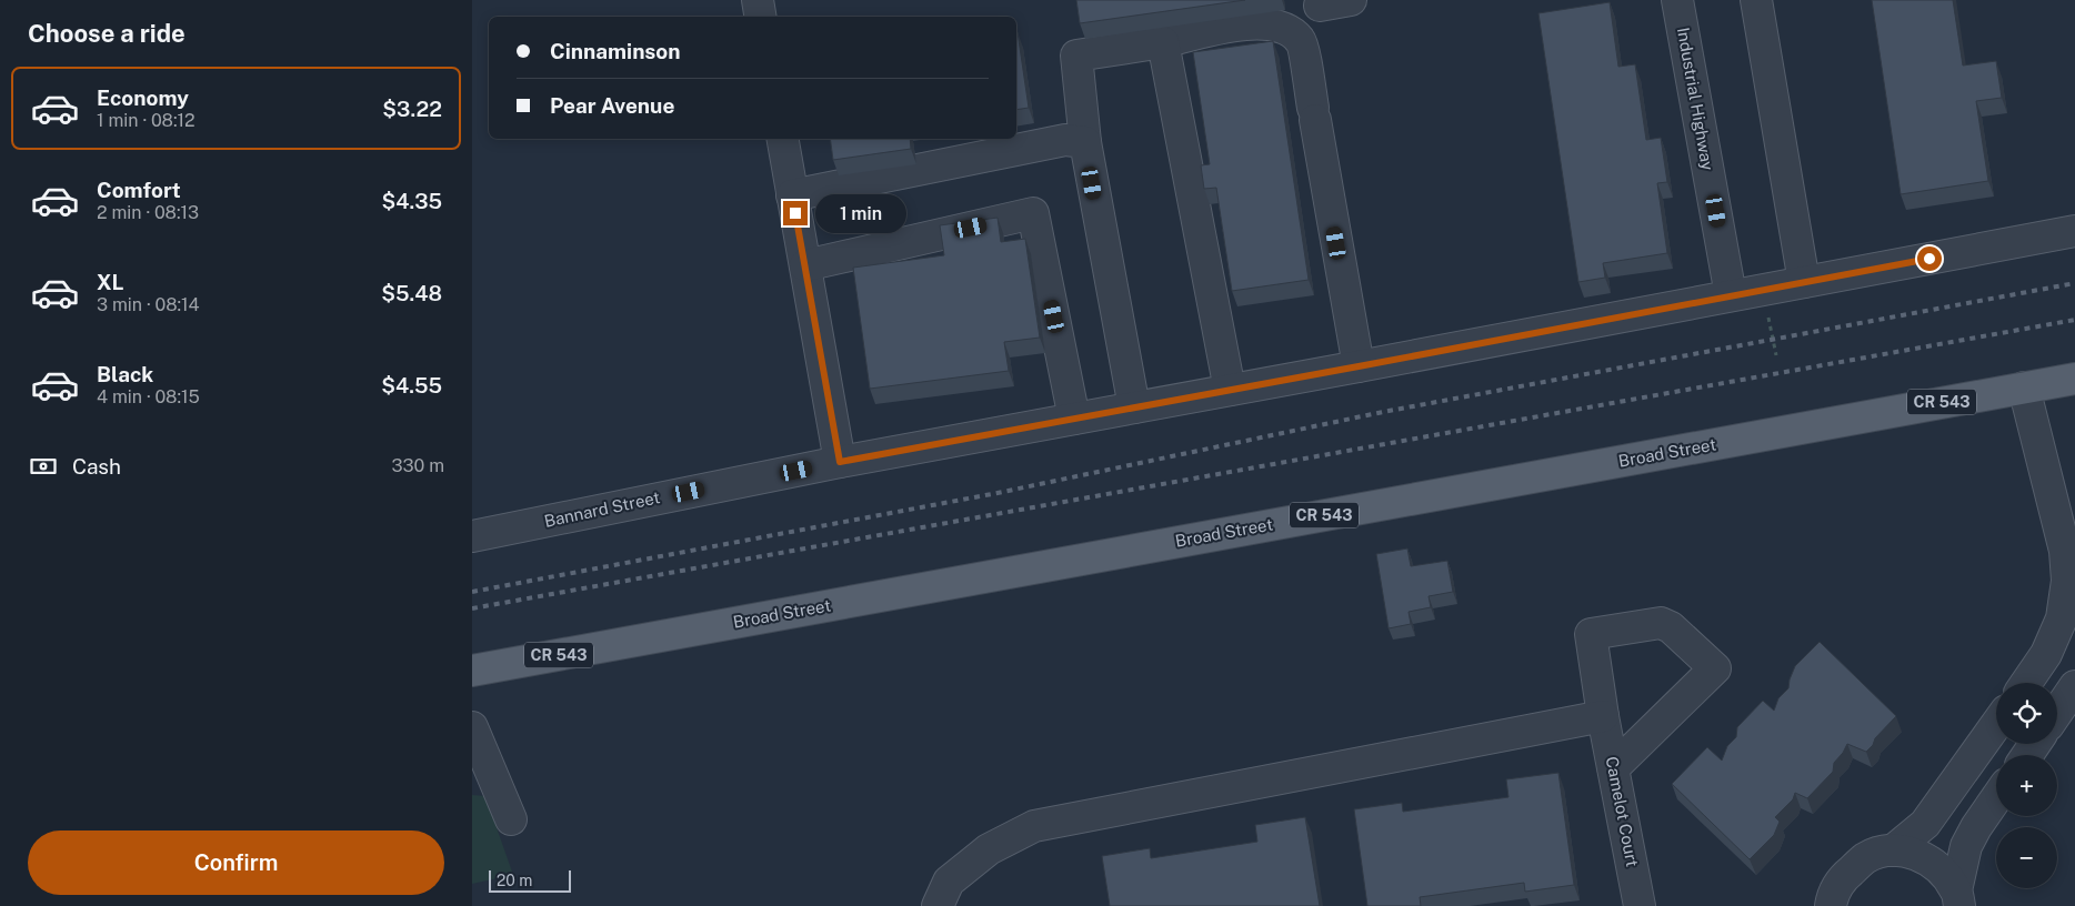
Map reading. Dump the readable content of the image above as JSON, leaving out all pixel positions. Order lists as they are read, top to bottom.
{
  "streets": {
    "main road": ["CR 543", "Broad Street"],
    "street": ["Industrial Highway", "Bannard Street", "Camelot Court"]
  },
  "crossings": [
    ["Industrial Highway", "Bannard Street"]
  ],
  "scale_bar": "20 m",
  "page": {
    "heading": "Choose a ride",
    "banner": ["Cinnaminson", "Pear Avenue"],
    "list": [
      {
        "name": "Economy",
        "note": "1 min · 08:12",
        "value": "$3.22"
      },
      {
        "name": "Comfort",
        "note": "2 min · 08:13",
        "value": "$4.35"
      },
      {
        "name": "XL",
        "note": "3 min · 08:14",
        "value": "$5.48"
      },
      {
        "name": "Black",
        "note": "4 min · 08:15",
        "value": "$4.55"
      }
    ],
    "bubble": "1 min",
    "pay": ["Cash", "330 m"],
    "map_buttons": ["+", "−"],
    "buttons": "Confirm",
    "scale": "20 m"
  }
}
